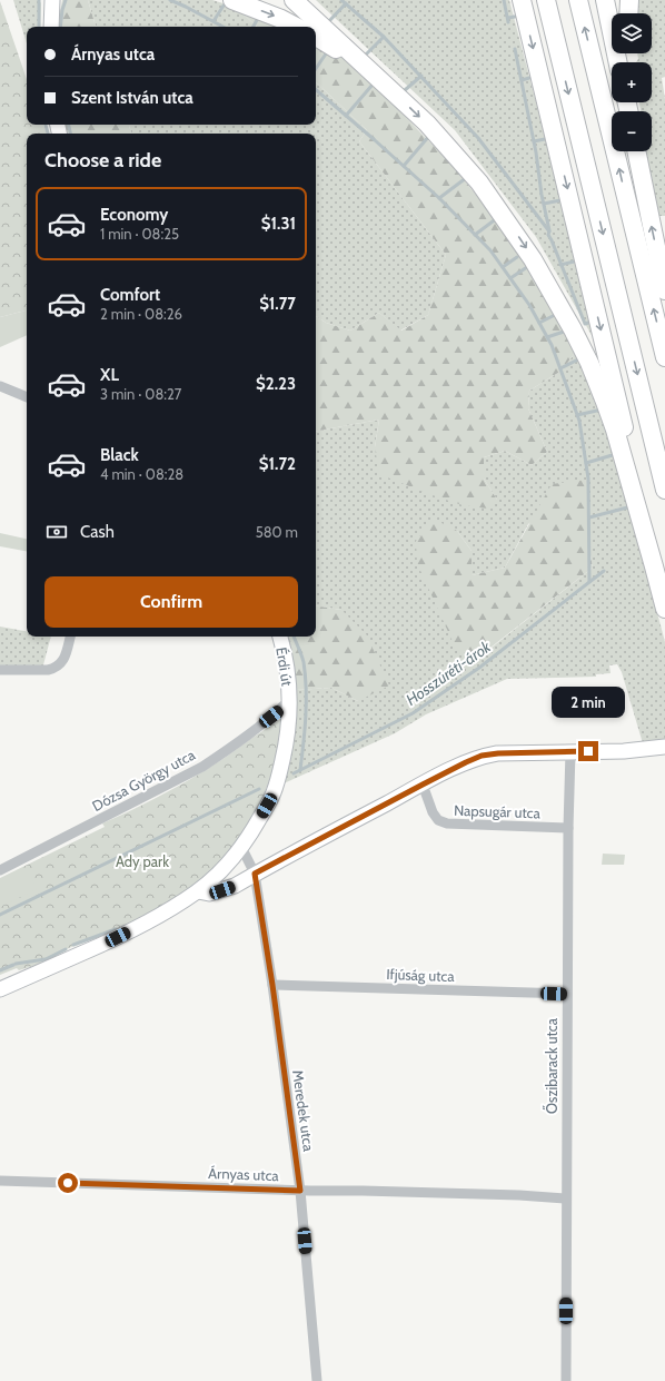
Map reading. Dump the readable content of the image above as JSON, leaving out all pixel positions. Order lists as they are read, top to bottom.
{
  "streets": {
    "main road": ["Érdi út"],
    "street": [
      "Dózsa György utca",
      "Napsugár utca",
      "Ifjúság utca",
      "Őszibarack utca",
      "Meredek utca",
      "Árnyas utca"
    ]
  },
  "crossings": [
    ["Érdi út", "Dózsa György utca"],
    ["Érdi út", "Meredek utca"],
    ["Napsugár utca", "Őszibarack utca"],
    ["Ifjúság utca", "Őszibarack utca"],
    ["Ifjúság utca", "Meredek utca"],
    ["Őszibarack utca", "Árnyas utca"],
    ["Meredek utca", "Árnyas utca"]
  ],
  "water": ["Hosszúréti-árok"],
  "parks": ["Ady park"],
  "page": {
    "map_buttons": ["+", "−"],
    "banner": ["Árnyas utca", "Szent István utca"],
    "heading": "Choose a ride",
    "list": [
      {
        "name": "Economy",
        "note": "1 min · 08:25",
        "value": "$1.31"
      },
      {
        "name": "Comfort",
        "note": "2 min · 08:26",
        "value": "$1.77"
      },
      {
        "name": "XL",
        "note": "3 min · 08:27",
        "value": "$2.23"
      },
      {
        "name": "Black",
        "note": "4 min · 08:28",
        "value": "$1.72"
      }
    ],
    "pay": ["Cash", "580 m"],
    "buttons": "Confirm",
    "bubble": "2 min"
  }
}
